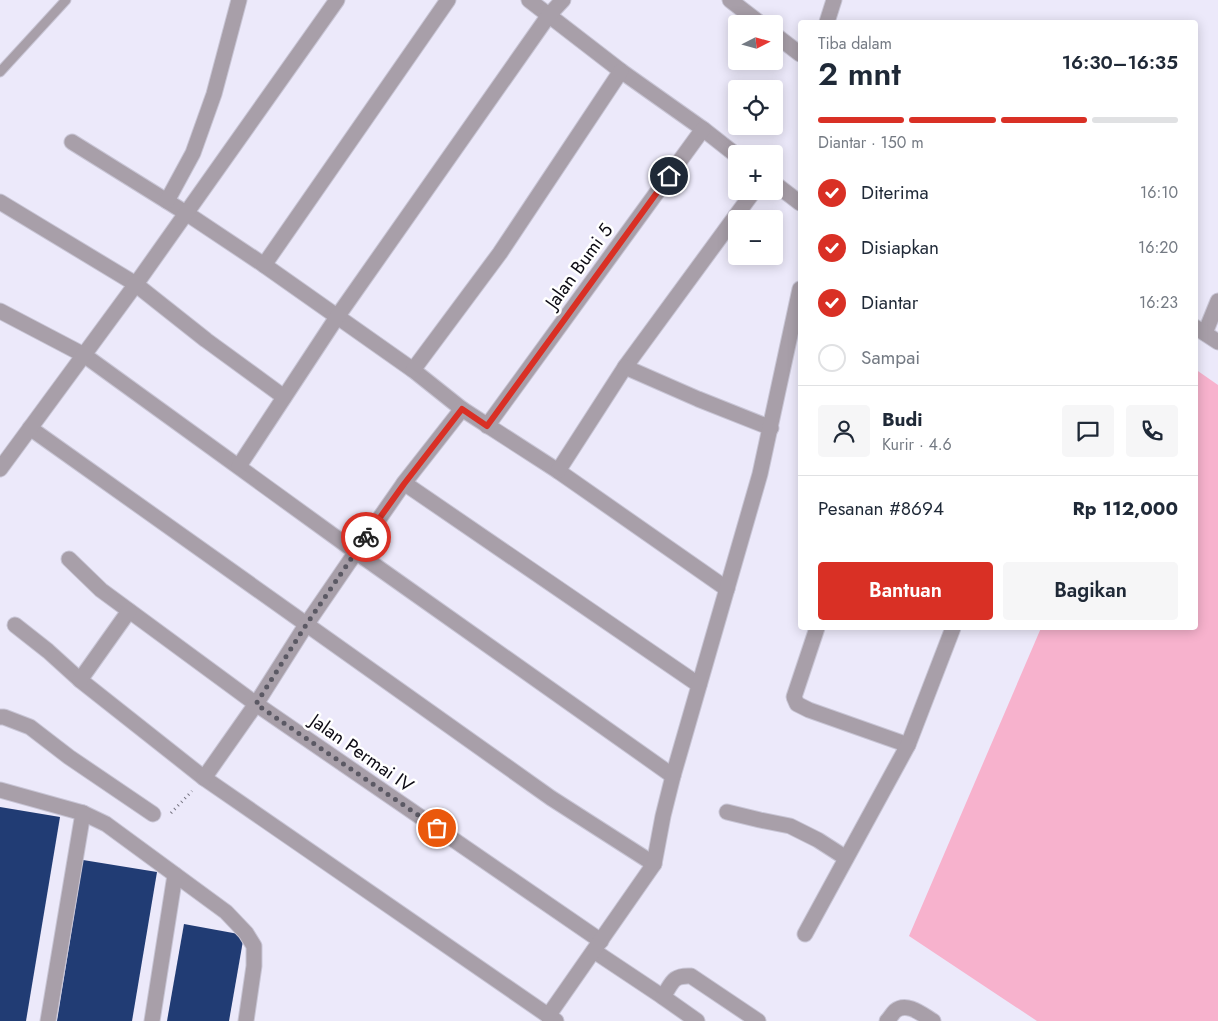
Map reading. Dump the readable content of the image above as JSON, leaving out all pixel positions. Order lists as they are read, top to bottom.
{
  "streets": {
    "street": ["Jalan Bumi 5", "Jalan Permai IV"]
  },
  "north": "right",
  "page": {
    "map_buttons": ["+", "−"],
    "heading": ["2 mnt", "Tiba dalam", "16:30–16:35"],
    "panel": [
      "Budi",
      "Kurir · 4.6",
      "Pesanan #8694",
      "Rp 112,000"
    ],
    "bar": "Diantar · 150 m",
    "list": [
      ["Diterima", "16:10"],
      ["Disiapkan", "16:20"],
      ["Diantar", "16:23"],
      "Sampai"
    ],
    "buttons": ["Bantuan", "Bagikan"]
  }
}
